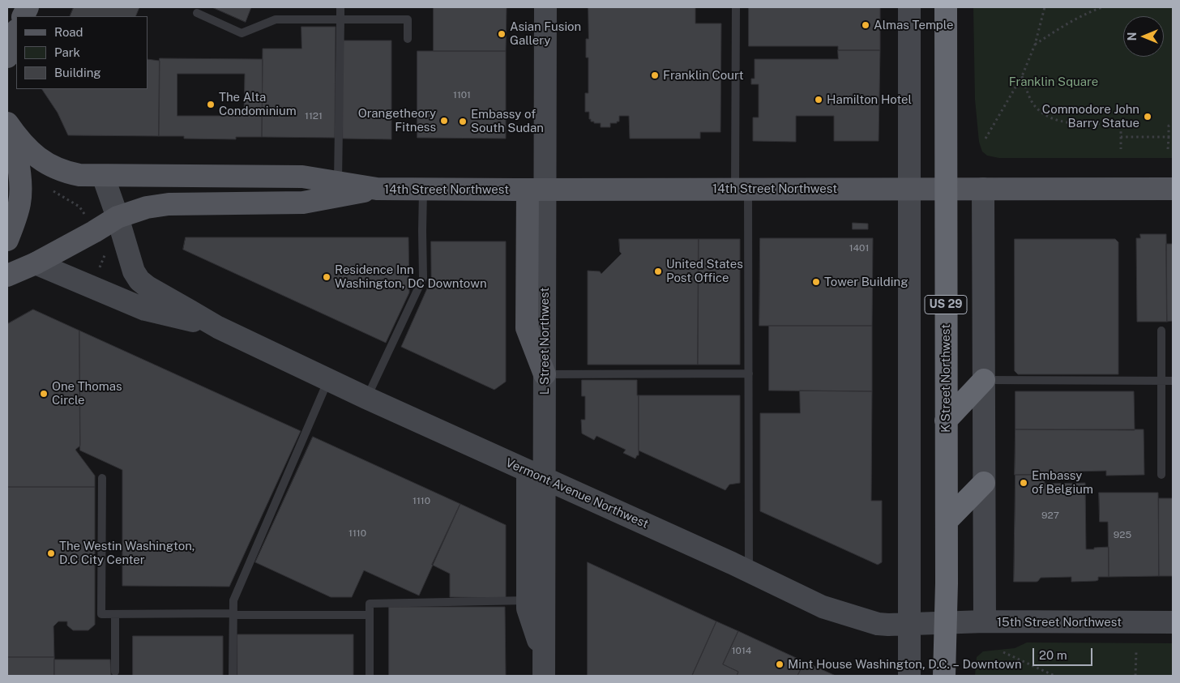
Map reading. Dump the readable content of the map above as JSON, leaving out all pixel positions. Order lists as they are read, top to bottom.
{
  "streets": {
    "highway": ["US 29", "K Street Northwest"],
    "main road": ["14th Street Northwest"],
    "street": ["L Street Northwest", "Vermont Avenue Northwest", "15th Street Northwest"]
  },
  "crossings": [
    ["14th Street Northwest", "L Street Northwest"],
    ["14th Street Northwest", "K Street Northwest"],
    ["14th Street Northwest", "Vermont Avenue Northwest"],
    ["L Street Northwest", "Vermont Avenue Northwest"],
    ["K Street Northwest", "Vermont Avenue Northwest"],
    ["K Street Northwest", "15th Street Northwest"],
    ["Vermont Avenue Northwest", "15th Street Northwest"]
  ],
  "parks": ["Franklin Square"],
  "places": [
    "Almas Temple",
    "Asian Fusion Gallery",
    "Franklin Court",
    "Hamilton Hotel",
    "The Alta Condominium",
    "Commodore John Barry Statue",
    "Orangetheory Fitness",
    "Embassy of South Sudan",
    "United States Post Office",
    "Residence Inn Washington, DC Downtown",
    "Tower Building",
    "One Thomas Circle",
    "Embassy of Belgium",
    "The Westin Washington, D.C City Center",
    "Mint House Washington, D.C. – Downtown"
  ],
  "house_numbers": [
    "1101",
    "1121",
    "1401",
    "1110",
    "927",
    "1110",
    "925",
    "1014"
  ],
  "legend": ["Road", "Park", "Building"],
  "scale_bar": "20 m",
  "north": "left"
}
